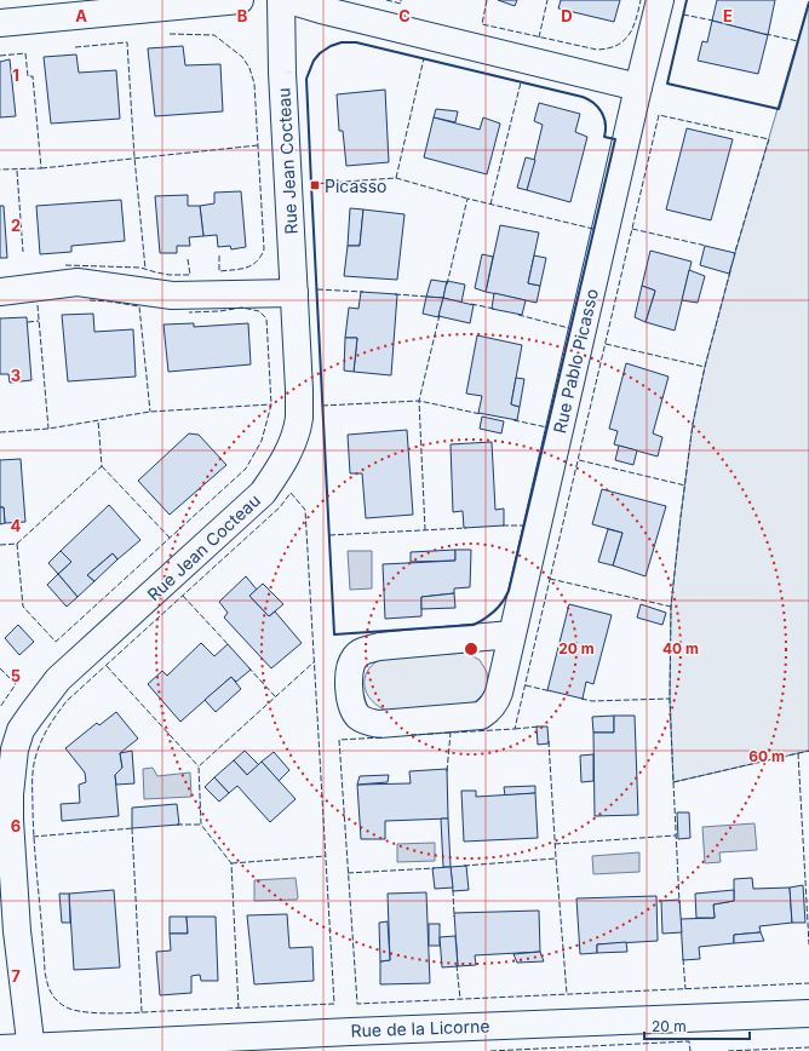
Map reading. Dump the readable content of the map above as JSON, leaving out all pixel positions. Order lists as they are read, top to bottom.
{
  "streets": {
    "street": ["Rue Jean Cocteau", "Rue Pablo Picasso", "Rue de la Licorne"]
  },
  "crossings": [
    ["Rue Jean Cocteau", "Rue de la Licorne"]
  ],
  "places": {
    "transit": ["Picasso"]
  },
  "scale_bar": "20 m",
  "grid": {
    "columns": [
      "A",
      "B",
      "C",
      "D",
      "E"
    ],
    "rows": [
      "1",
      "2",
      "3",
      "4",
      "5",
      "6",
      "7"
    ]
  },
  "rings": ["20 m", "40 m", "60 m"]
}
